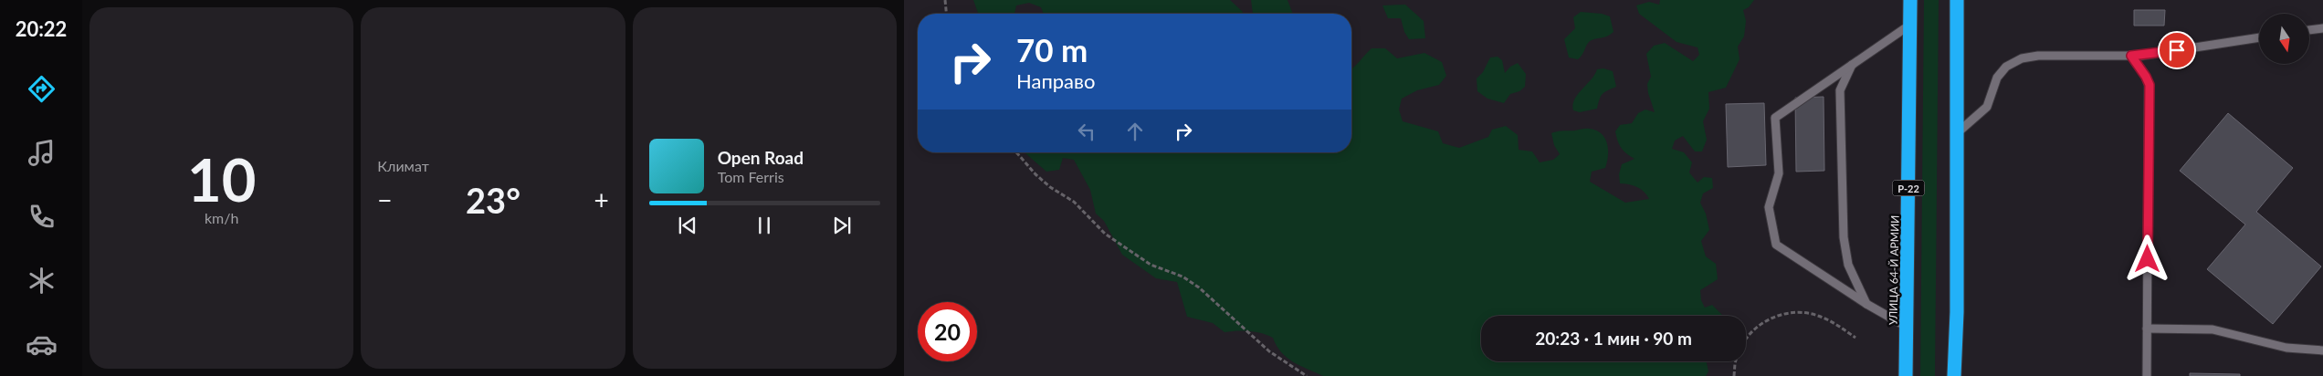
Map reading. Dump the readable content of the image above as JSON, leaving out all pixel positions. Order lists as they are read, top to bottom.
{
  "streets": {
    "highway": ["Р-22", "УЛИЦА 64-Й АРМИИ"]
  },
  "north": "bottom",
  "page": {
    "tabs": "20:22",
    "tile": [
      ["10", "km/h"],
      "Климат"
    ],
    "turn": ["70 m", "Направо"],
    "song": ["Open Road", "Tom Ferris"],
    "heat": ["−", "23°", "+"],
    "limit": "20",
    "trip": "20:23 · 1 мин · 90 m"
  }
}
